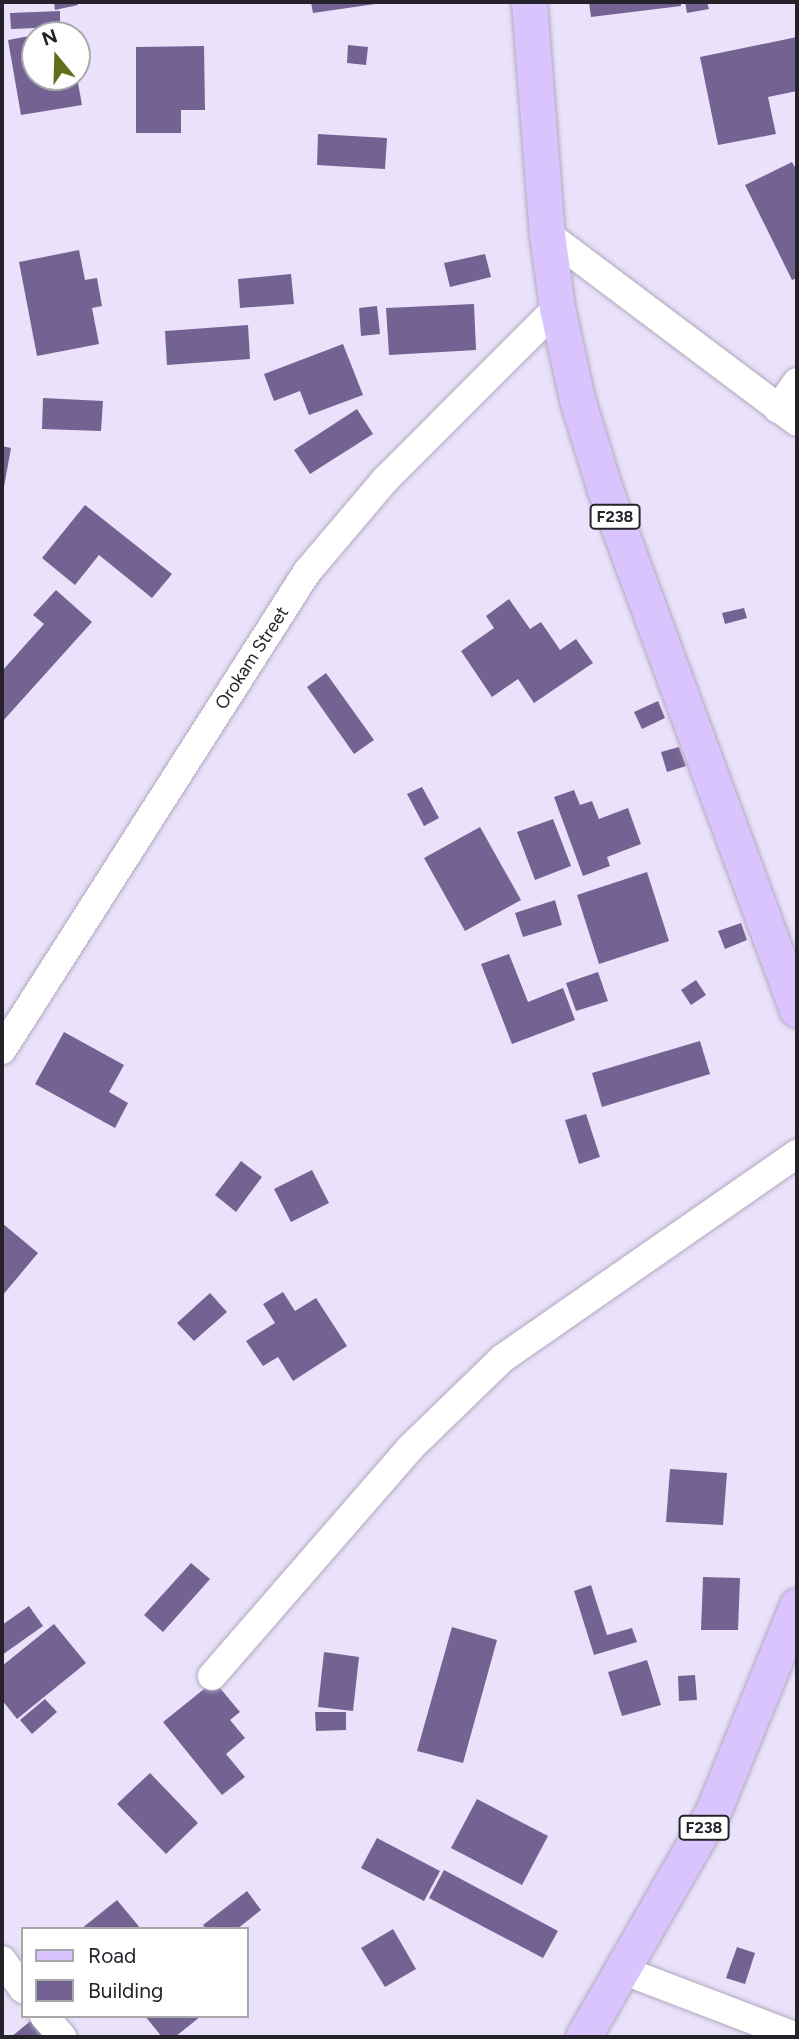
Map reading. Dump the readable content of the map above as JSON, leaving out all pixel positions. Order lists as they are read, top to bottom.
{
  "streets": {
    "main road": ["F238"],
    "street": ["Orokam Street"]
  },
  "crossings": [
    ["F238", "Orokam Street"]
  ],
  "legend": ["Road", "Building"],
  "north": "top"
}
